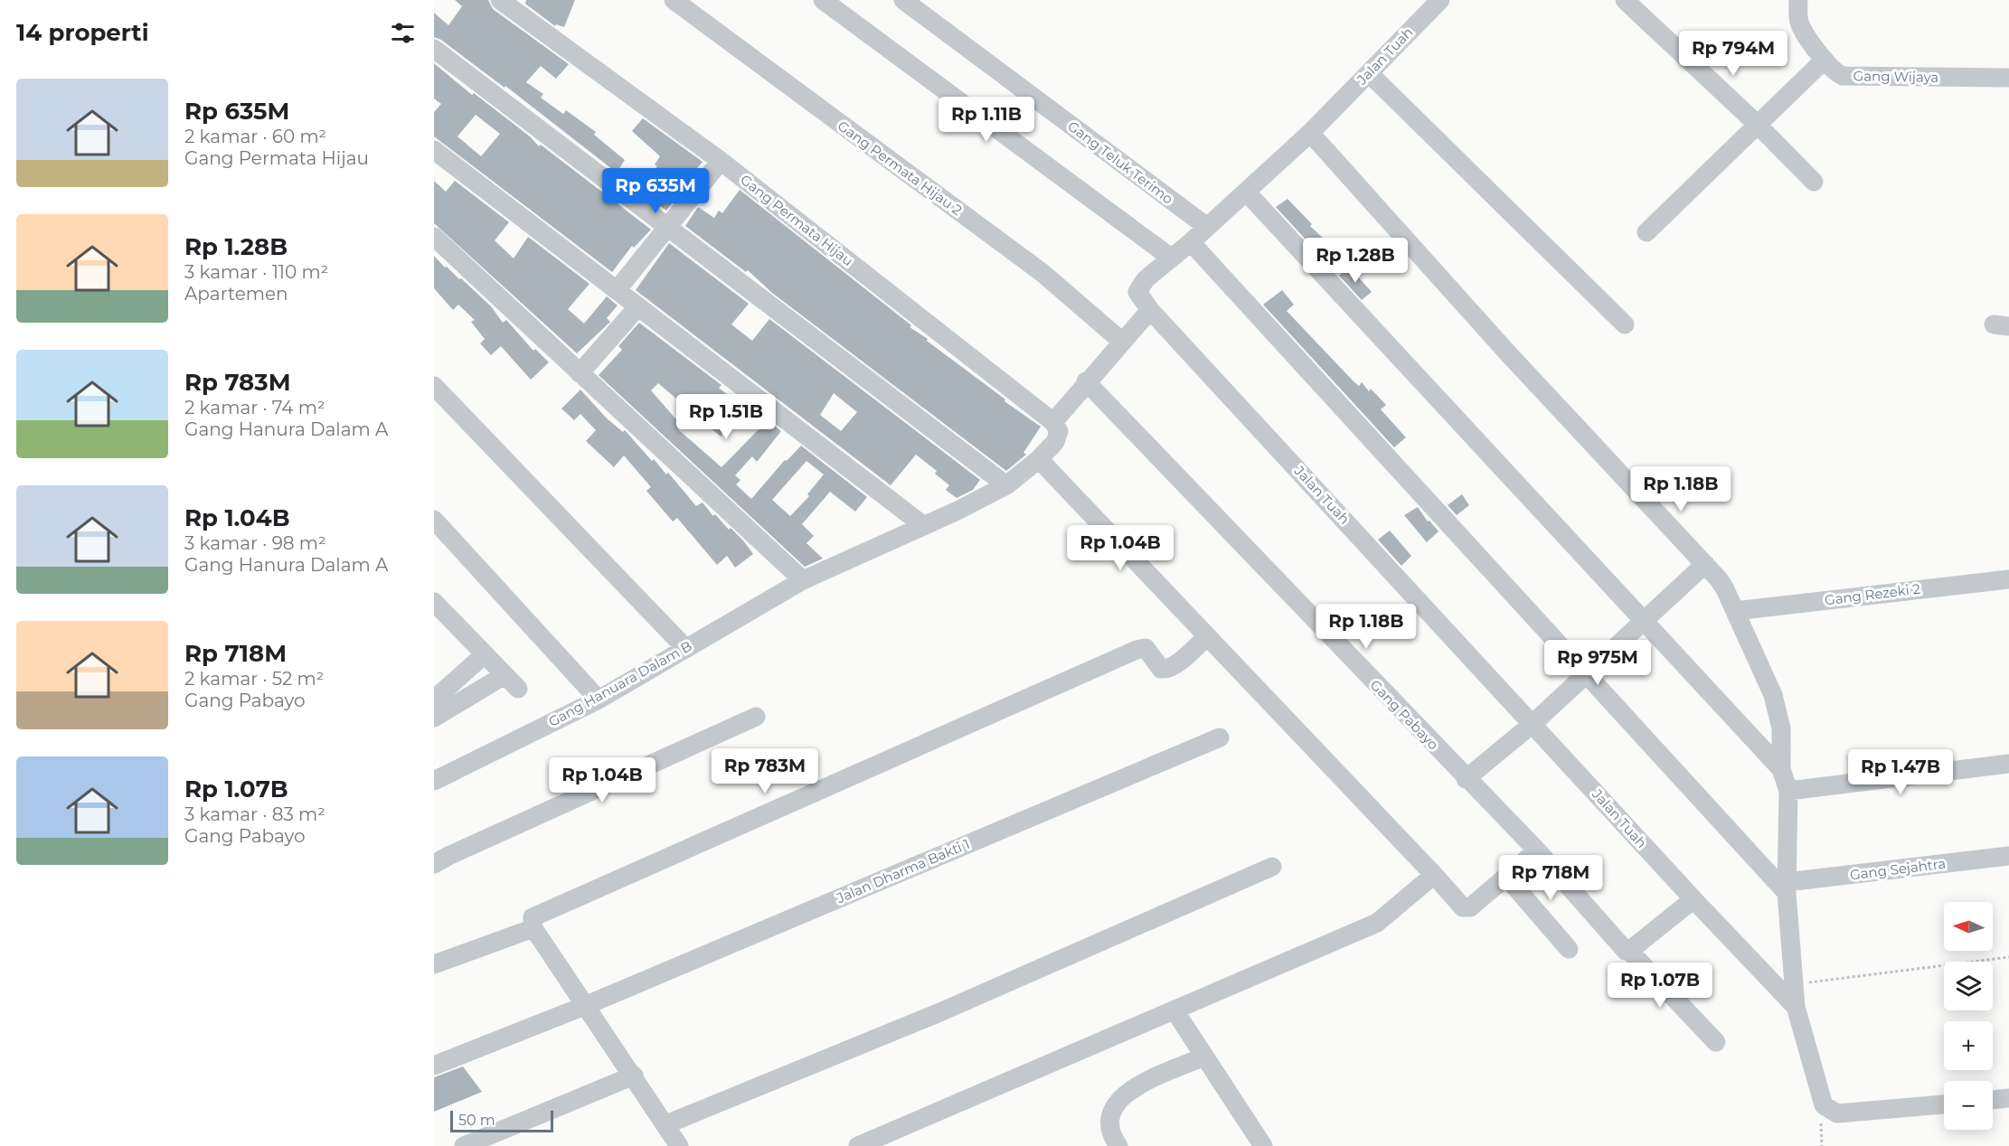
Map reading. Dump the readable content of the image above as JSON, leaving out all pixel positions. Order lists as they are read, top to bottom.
{
  "streets": {
    "street": [
      "Jalan Tuah",
      "Gang Wijaya",
      "Gang Teluk Terimo",
      "Gang Permata Hijau 2",
      "Gang Permata Hijau",
      "Gang Rezeki 2",
      "Gang Hanuara Dalam B",
      "Gang Pabayo",
      "Gang Sejahtra",
      "Jalan Dharma Bakti 1"
    ]
  },
  "crossings": [
    ["Jalan Tuah", "Gang Teluk Terimo"],
    ["Jalan Tuah", "Gang Hanuara Dalam B"],
    ["Gang Permata Hijau 2", "Gang Hanuara Dalam B"],
    ["Gang Permata Hijau", "Gang Hanuara Dalam B"],
    ["Gang Hanuara Dalam B", "Gang Pabayo"]
  ],
  "scale_bar": "50 m",
  "north": "left",
  "page": {
    "heading": "14 properti",
    "price": [
      "Rp 794M",
      "Rp 1.11B",
      "Rp 635M",
      "Rp 1.28B",
      "Rp 1.51B",
      "Rp 1.18B",
      "Rp 1.04B",
      "Rp 1.18B",
      "Rp 975M",
      "Rp 783M",
      "Rp 1.47B",
      "Rp 1.04B",
      "Rp 718M",
      "Rp 1.07B"
    ],
    "list": [
      {
        "name": "Rp 635M",
        "note": "2 kamar · 60 m² · Gang Permata Hijau"
      },
      {
        "name": "Rp 1.28B",
        "note": "3 kamar · 110 m² · Apartemen"
      },
      {
        "name": "Rp 783M",
        "note": "2 kamar · 74 m² · Gang Hanura Dalam A"
      },
      {
        "name": "Rp 1.04B",
        "note": "3 kamar · 98 m² · Gang Hanura Dalam A"
      },
      {
        "name": "Rp 718M",
        "note": "2 kamar · 52 m² · Gang Pabayo"
      },
      {
        "name": "Rp 1.07B",
        "note": "3 kamar · 83 m² · Gang Pabayo"
      }
    ],
    "map_buttons": ["+", "−"],
    "scale": "50 m"
  }
}
